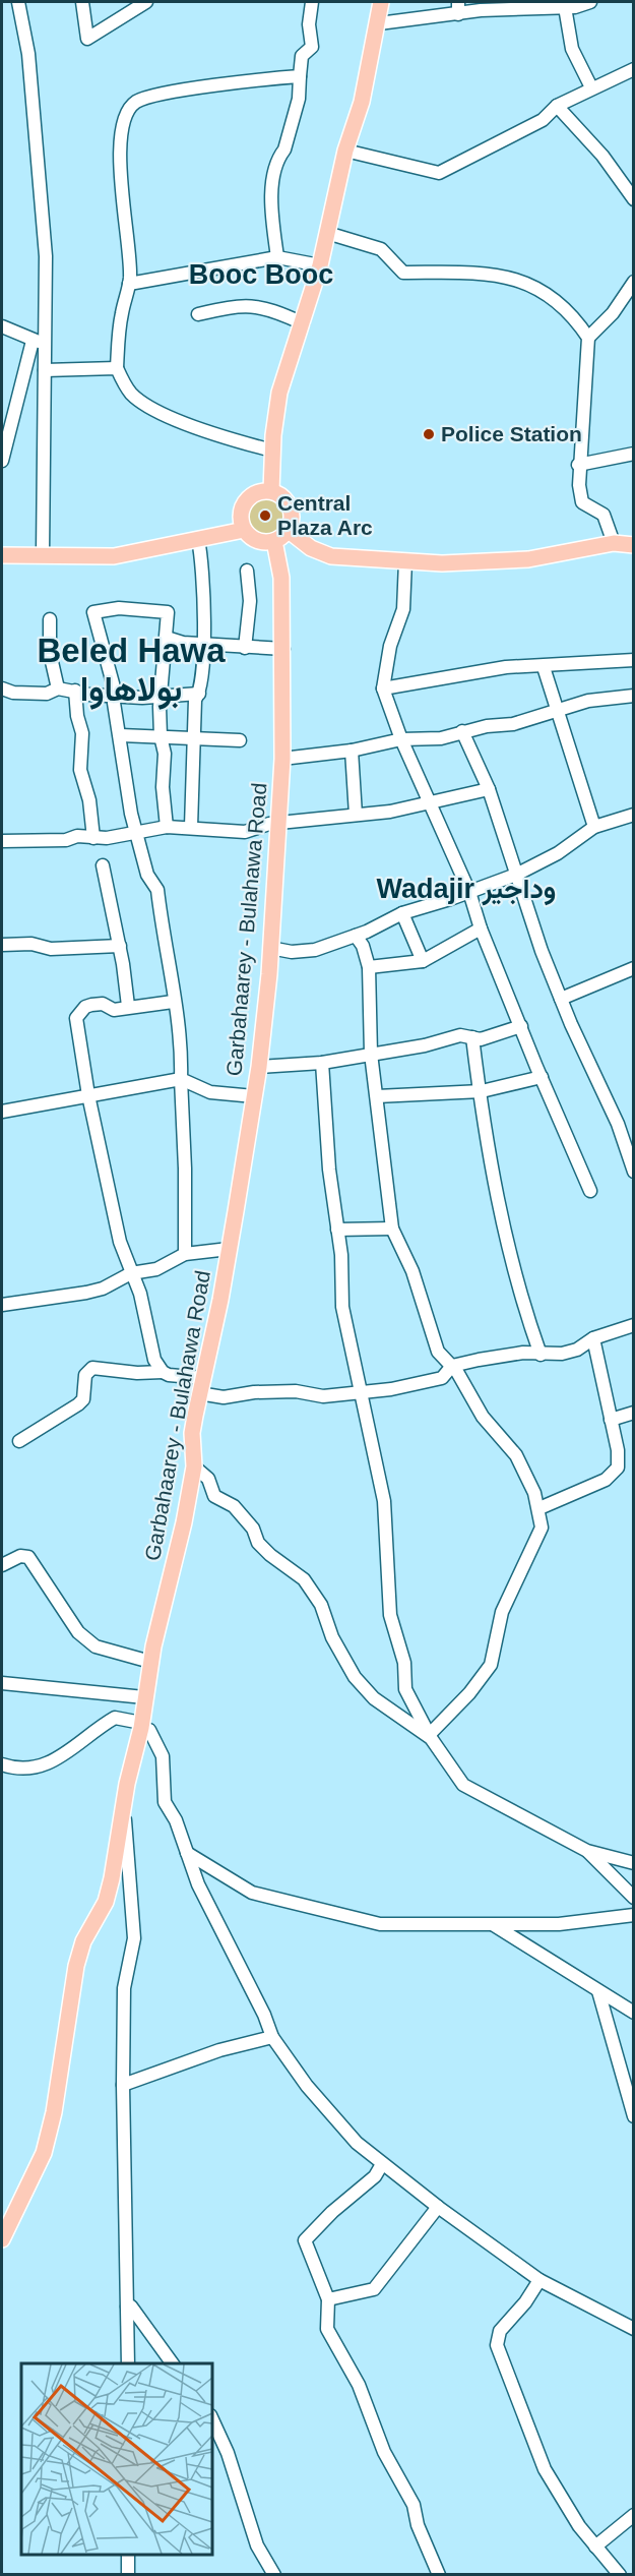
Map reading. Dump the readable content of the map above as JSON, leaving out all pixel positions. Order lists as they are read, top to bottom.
{
  "streets": {
    "main road": ["Garbahaarey - Bulahawa Road"]
  },
  "districts": ["Booc Booc", "Beled Hawa بولاهاوا", "Wadajir وداجير"],
  "places": ["Police Station", "Central Plaza Arc"]
}
